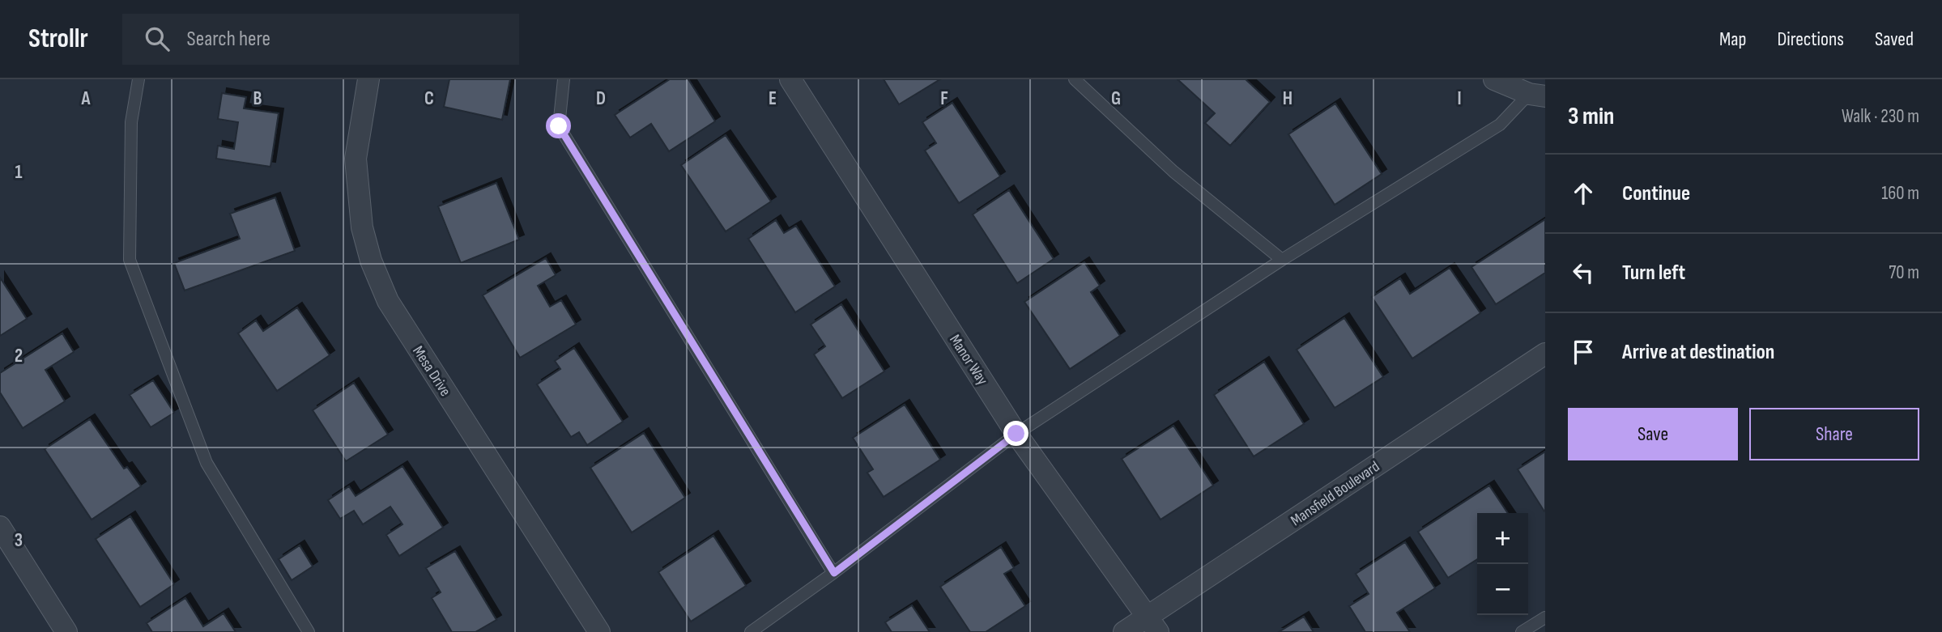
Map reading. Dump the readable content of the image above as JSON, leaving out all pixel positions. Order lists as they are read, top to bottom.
{
  "streets": {
    "street": ["Manor Way", "Mesa Drive", "Mansfield Boulevard"]
  },
  "crossings": [
    ["Manor Way", "Mansfield Boulevard"]
  ],
  "page": {
    "header": "Strollr",
    "search": "Search here",
    "nav": ["Map", "Directions", "Saved"],
    "heading": ["3 min", "Walk · 230 m"],
    "list": [
      ["Continue", "160 m"],
      ["Turn left", "70 m"],
      "Arrive at destination"
    ],
    "buttons": ["Save", "Share"],
    "map_buttons": ["+", "−"]
  },
  "grid": {
    "columns": [
      "A",
      "B",
      "C",
      "D",
      "E",
      "F",
      "G",
      "H",
      "I"
    ],
    "rows": ["1", "2", "3"]
  }
}
